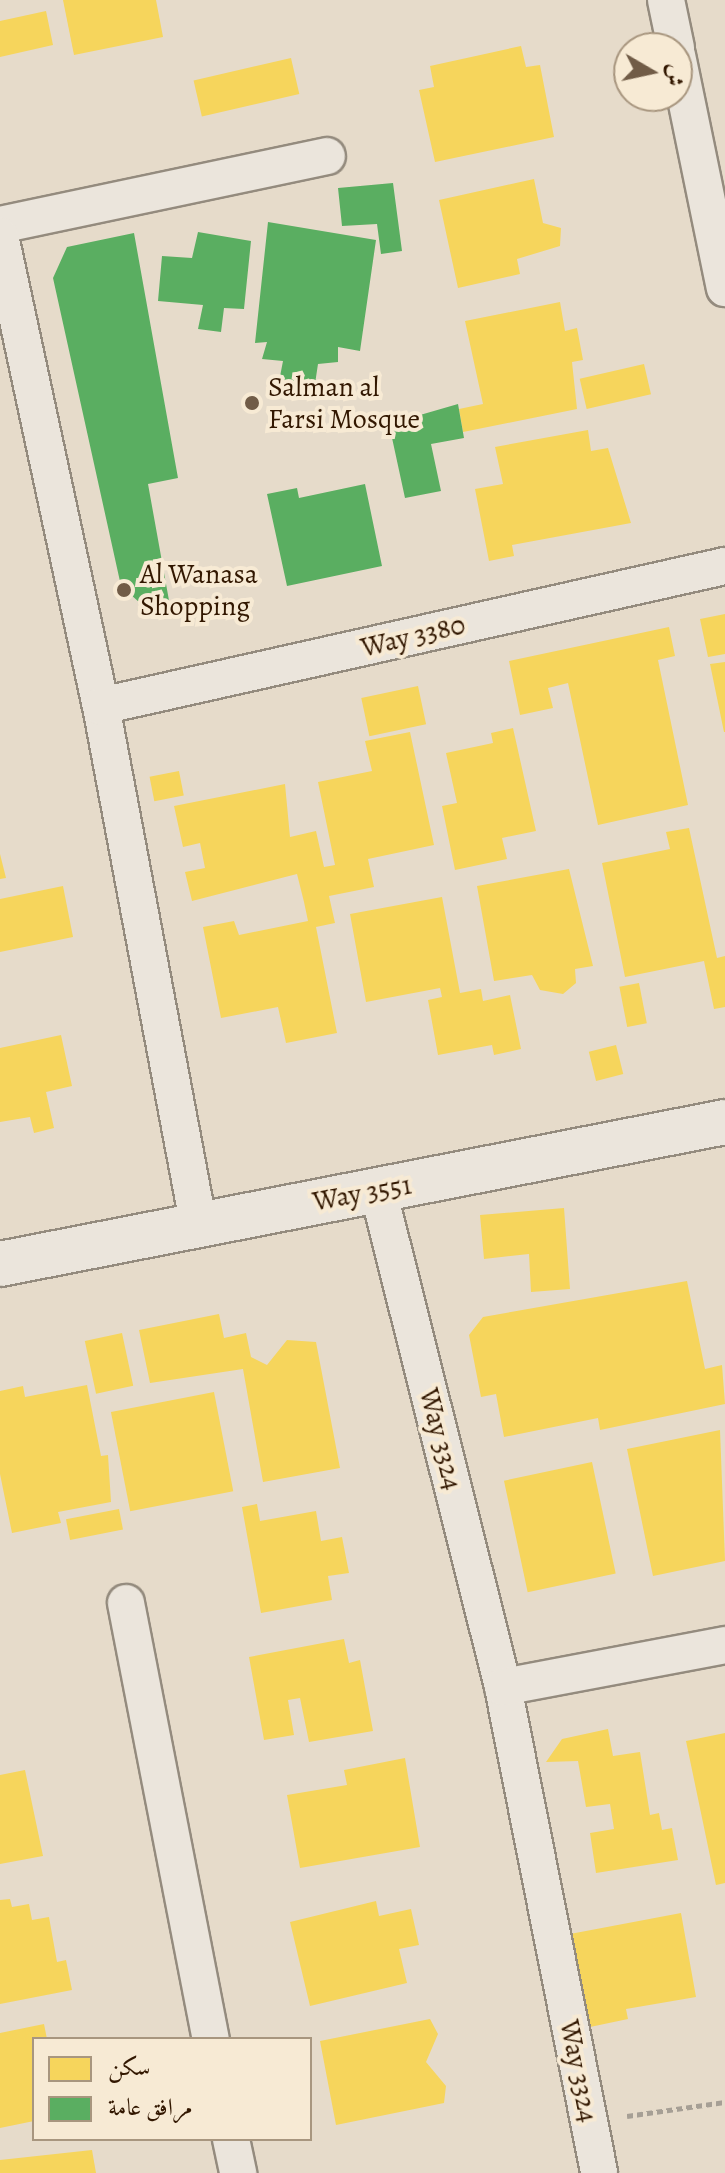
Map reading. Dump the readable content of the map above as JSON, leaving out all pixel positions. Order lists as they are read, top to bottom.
{
  "streets": {
    "street": ["Way 3380", "Way 3551", "Way 3324"]
  },
  "crossings": [
    ["Way 3551", "Way 3324"]
  ],
  "places": ["Salman al Farsi Mosque", "Al Wanasa Shopping"],
  "legend": ["سكن", "مرافق عامة"],
  "north": "right"
}
